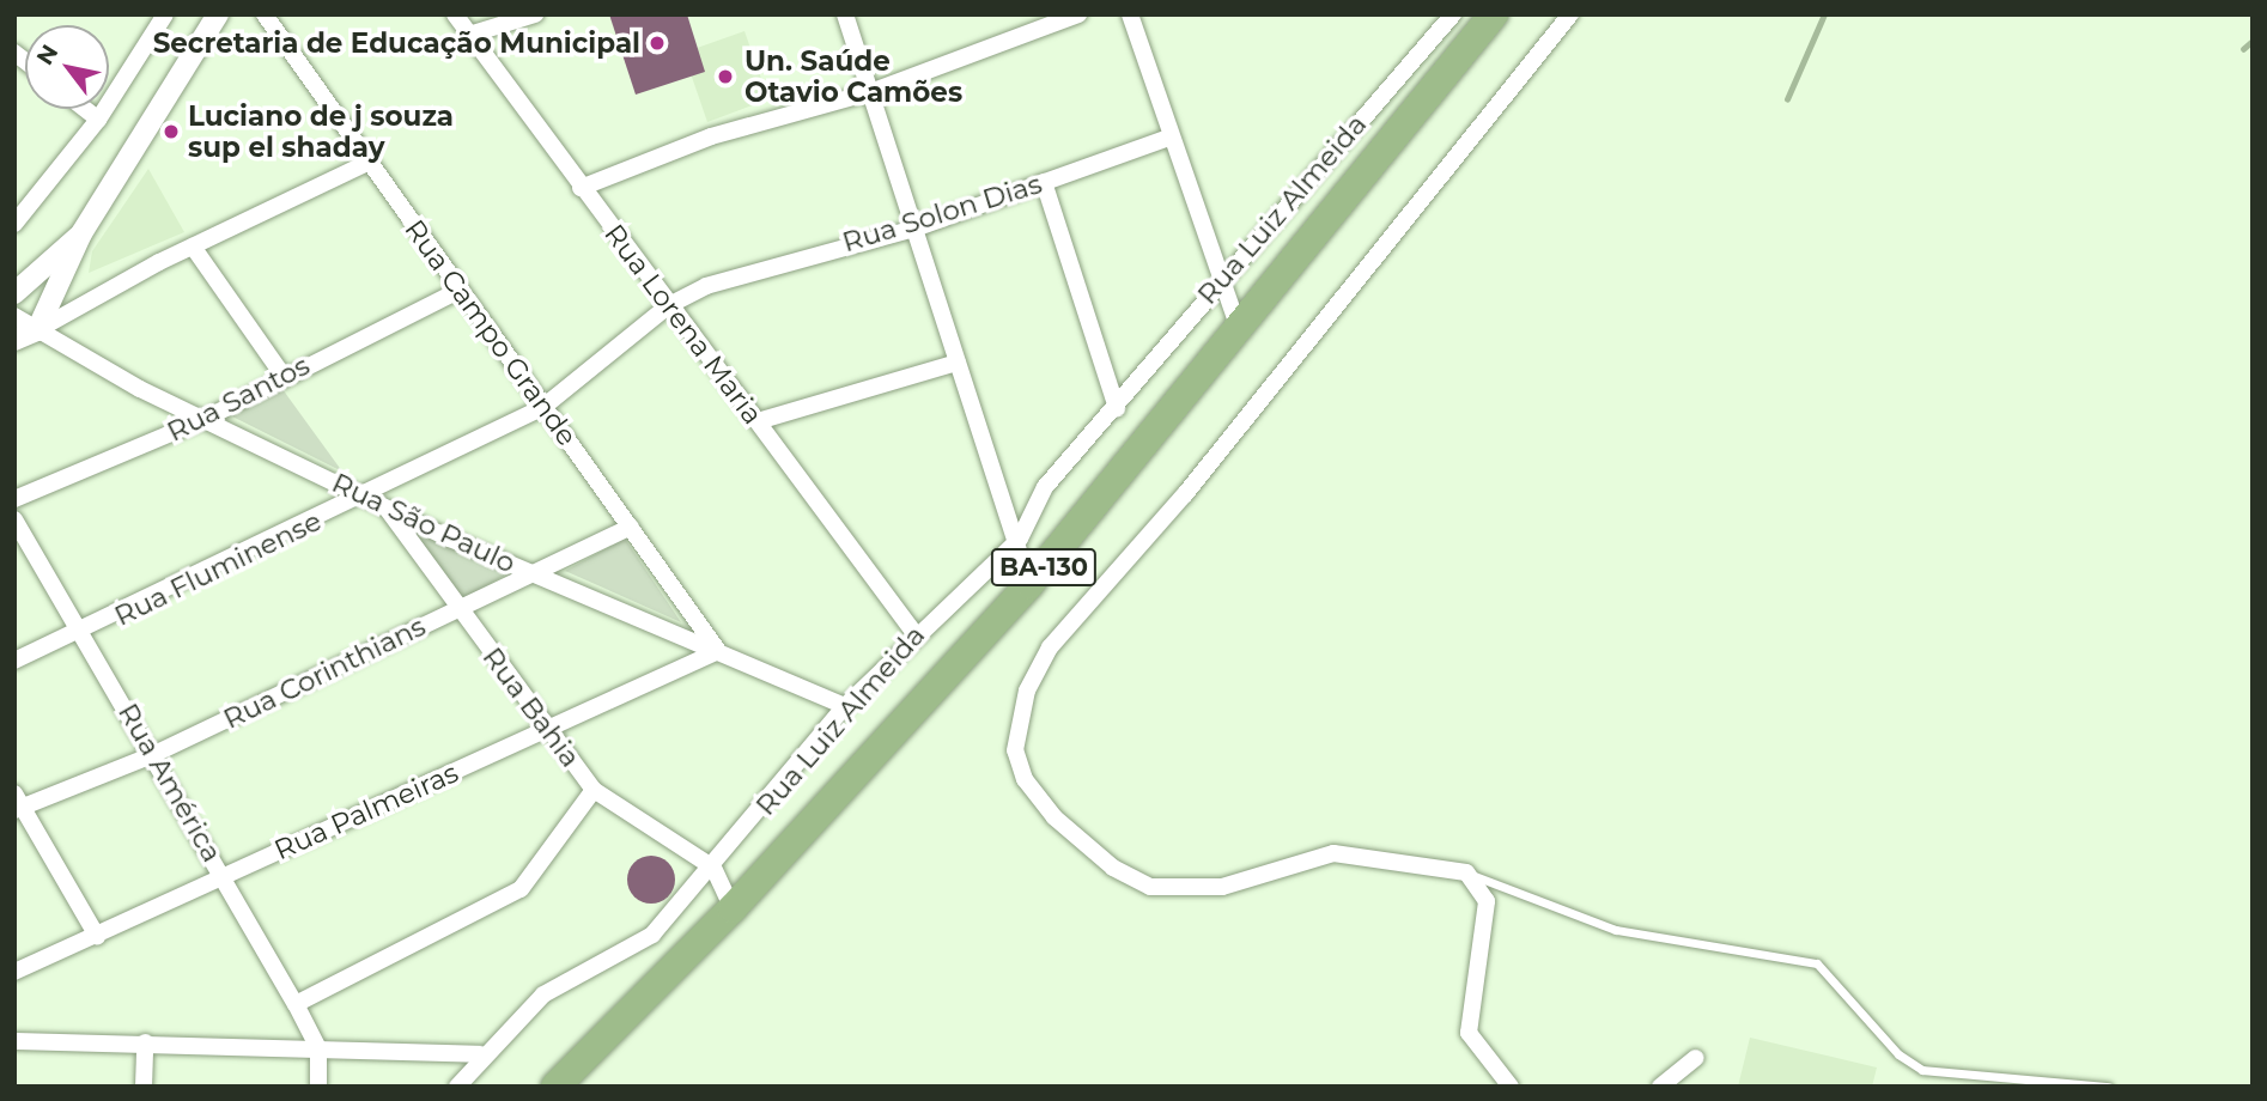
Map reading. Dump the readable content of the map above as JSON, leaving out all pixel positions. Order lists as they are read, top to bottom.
{
  "streets": {
    "highway": ["BA-130"],
    "street": [
      "Rua Luiz Almeida",
      "Rua Solon Dias",
      "Rua Lorena Maria",
      "Rua Campo Grande",
      "Rua Santos",
      "Rua São Paulo",
      "Rua Fluminense",
      "Rua Corinthians",
      "Rua Bahia",
      "Rua América",
      "Rua Palmeiras"
    ]
  },
  "crossings": [
    ["Rua Luiz Almeida", "Rua Lorena Maria"],
    ["Rua Luiz Almeida", "Rua São Paulo"],
    ["Rua Luiz Almeida", "Rua Bahia"],
    ["Rua Solon Dias", "Rua Lorena Maria"],
    ["Rua Solon Dias", "Rua Fluminense"],
    ["Rua Lorena Maria", "Rua Fluminense"],
    ["Rua Campo Grande", "Rua Santos"],
    ["Rua Campo Grande", "Rua São Paulo"],
    ["Rua Campo Grande", "Rua Fluminense"],
    ["Rua Campo Grande", "Rua Corinthians"],
    ["Rua Campo Grande", "Rua Palmeiras"],
    ["Rua Santos", "Rua São Paulo"],
    ["Rua São Paulo", "Rua Fluminense"],
    ["Rua São Paulo", "Rua Corinthians"],
    ["Rua São Paulo", "Rua Bahia"],
    ["Rua São Paulo", "Rua Palmeiras"],
    ["Rua Fluminense", "Rua América"],
    ["Rua Corinthians", "Rua Bahia"],
    ["Rua Corinthians", "Rua América"],
    ["Rua Bahia", "Rua Palmeiras"],
    ["Rua América", "Rua Palmeiras"]
  ],
  "places": ["Secretaria de Educação Municipal", "Un. Saúde Otavio Camões", "Luciano de j souza sup el shaday"],
  "north": "top left"
}
